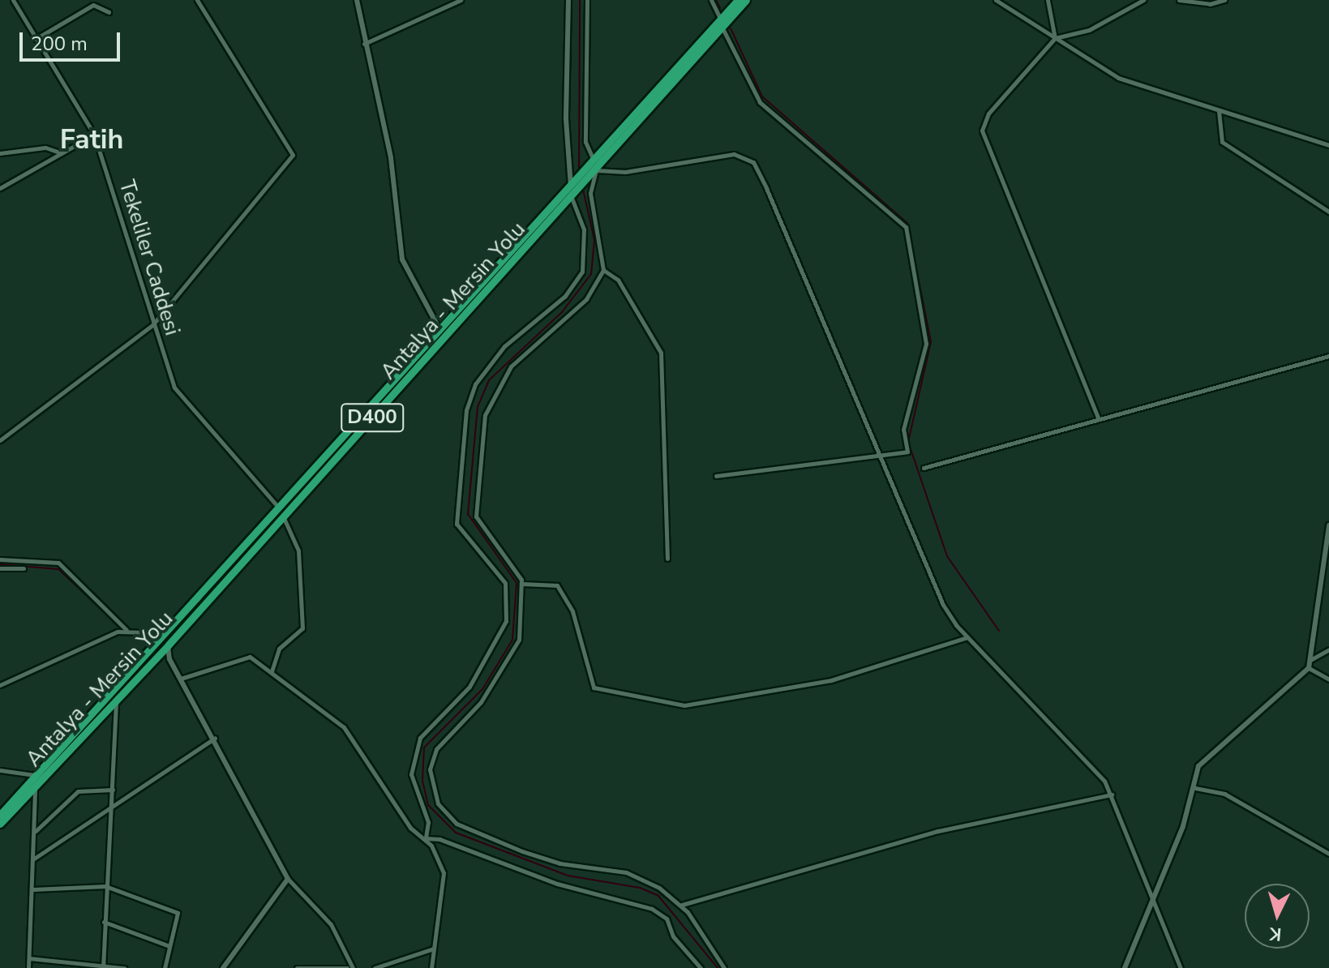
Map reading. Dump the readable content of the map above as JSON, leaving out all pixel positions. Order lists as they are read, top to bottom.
{
  "streets": {
    "highway": ["Antalya - Mersin Yolu", "D400"],
    "street": ["Tekeliler Caddesi"]
  },
  "crossings": [
    ["Tekeliler Caddesi", "Antalya - Mersin Yolu"]
  ],
  "districts": ["Fatih"],
  "scale_bar": "200 m",
  "north": "bottom"
}
